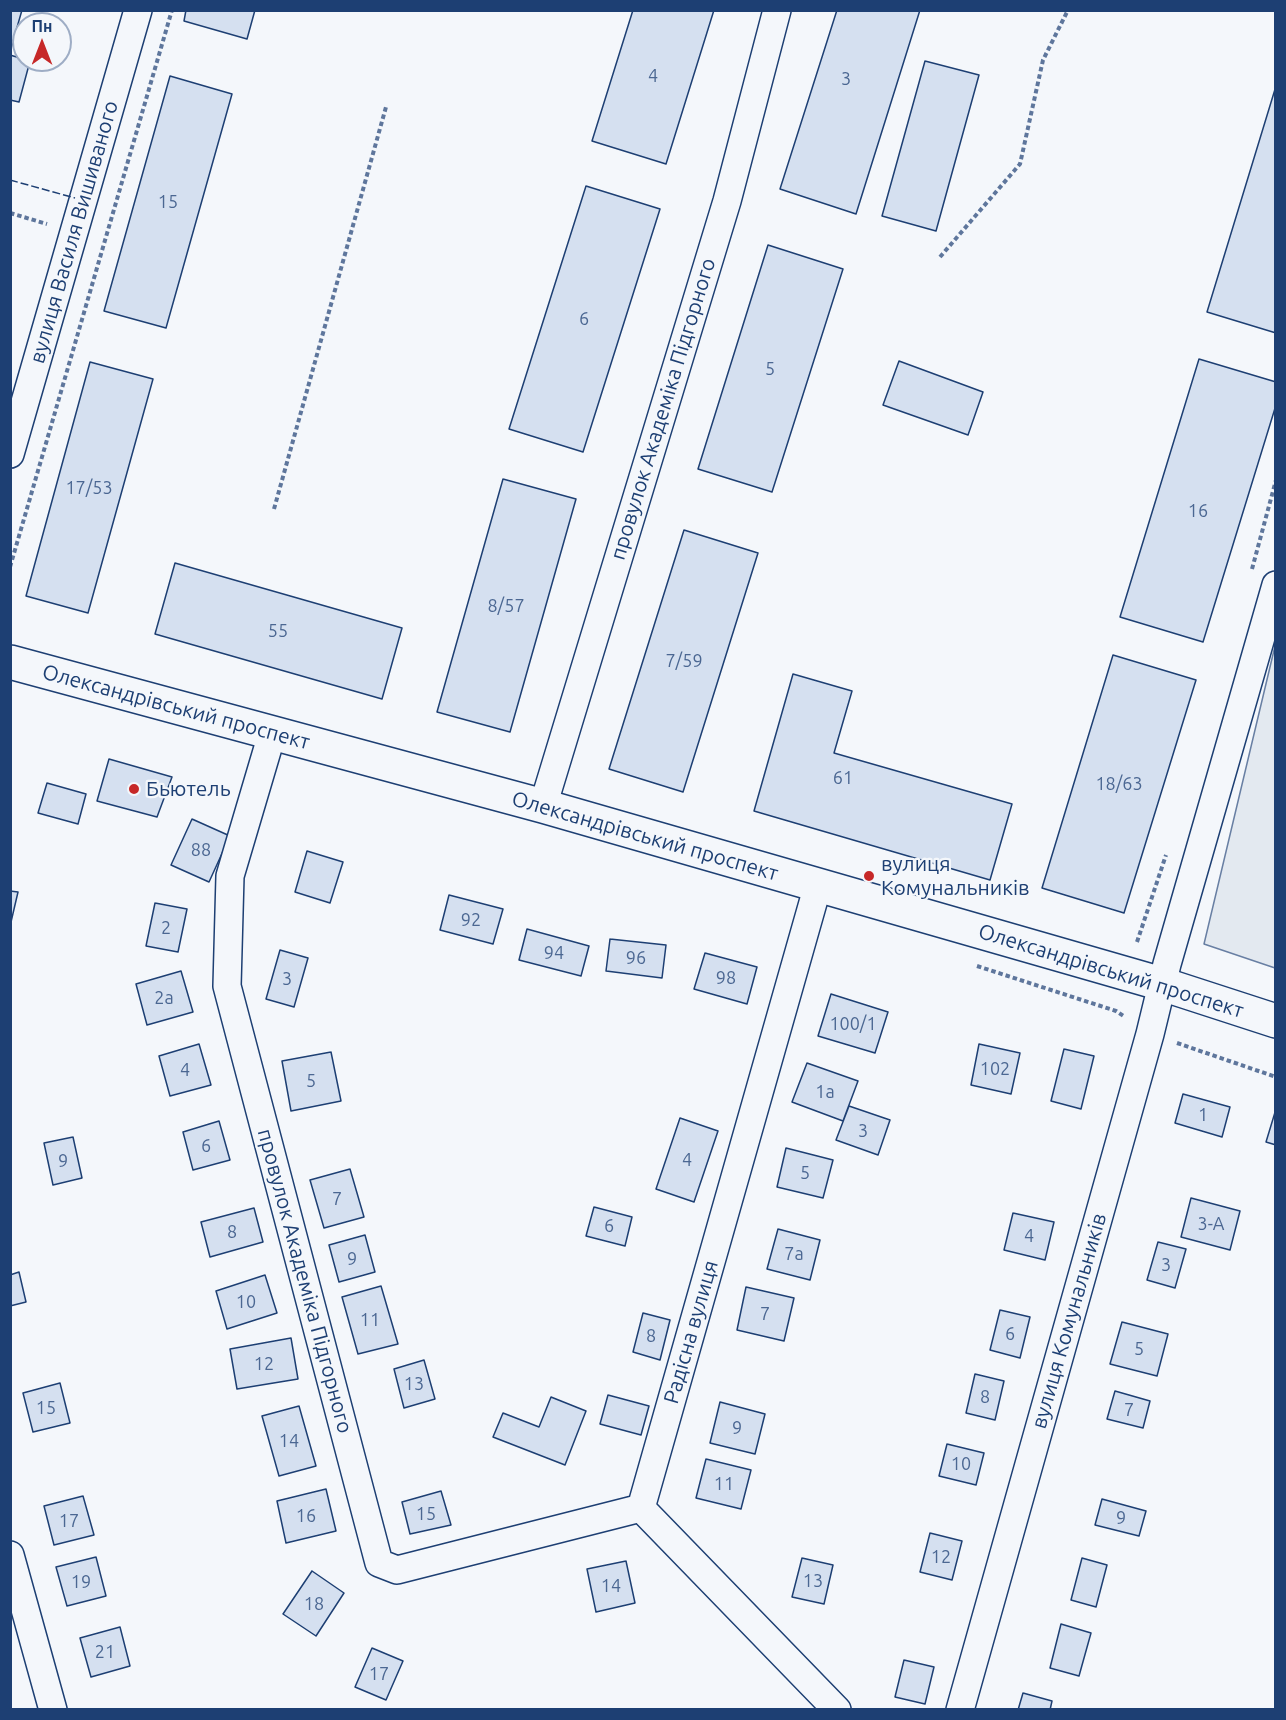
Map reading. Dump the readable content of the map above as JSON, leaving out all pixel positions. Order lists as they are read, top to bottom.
{
  "streets": {
    "main road": ["Олександрівський проспект"],
    "street": [
      "вулиця Василя Вишиваного",
      "провулок Академіка Підгорного",
      "вулиця Комунальників",
      "Радісна вулиця"
    ]
  },
  "crossings": [
    ["провулок Академіка Підгорного", "Олександрівський проспект"],
    ["провулок Академіка Підгорного", "Радісна вулиця"],
    ["Олександрівський проспект", "вулиця Комунальників"],
    ["Олександрівський проспект", "Радісна вулиця"]
  ],
  "places": ["Бьютель", "вулиця Комунальників"],
  "house_numbers": [
    "4",
    "3",
    "15",
    "6",
    "5",
    "17/53",
    "16",
    "8/57",
    "55",
    "7/59",
    "61",
    "18/63",
    "88",
    "92",
    "2",
    "94",
    "96",
    "98",
    "3",
    "2а",
    "100/1",
    "102",
    "4",
    "5",
    "1а",
    "1",
    "3",
    "6",
    "4",
    "9",
    "5",
    "7",
    "3-А",
    "6",
    "8",
    "4",
    "7а",
    "9",
    "3",
    "10",
    "7",
    "11",
    "6",
    "8",
    "5",
    "12",
    "13",
    "8",
    "15",
    "7",
    "9",
    "14",
    "10",
    "11",
    "15",
    "16",
    "9",
    "17",
    "12",
    "13",
    "19",
    "14",
    "18",
    "21",
    "17"
  ],
  "north": "top"
}
